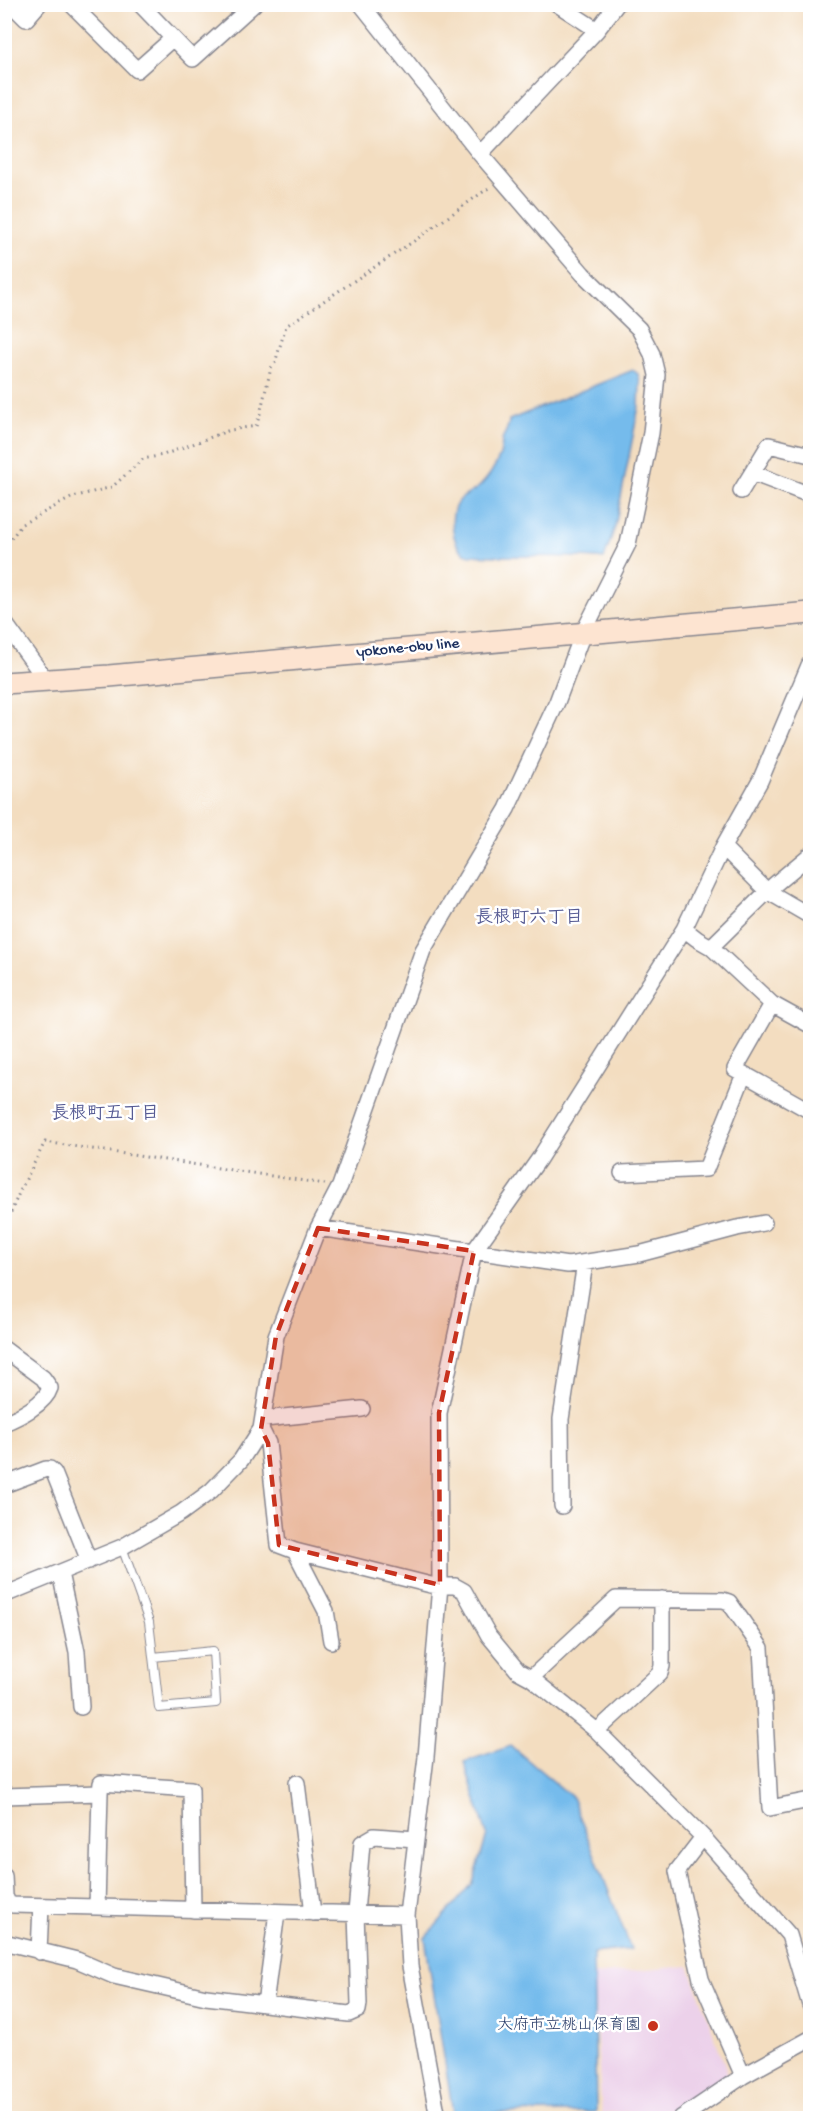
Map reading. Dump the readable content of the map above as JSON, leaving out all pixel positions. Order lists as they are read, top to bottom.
{
  "streets": {
    "main road": ["yokone-obu line"]
  },
  "districts": ["長根町六丁目", "長根町五丁目"],
  "places": ["大府市立桃山保育園"]
}
